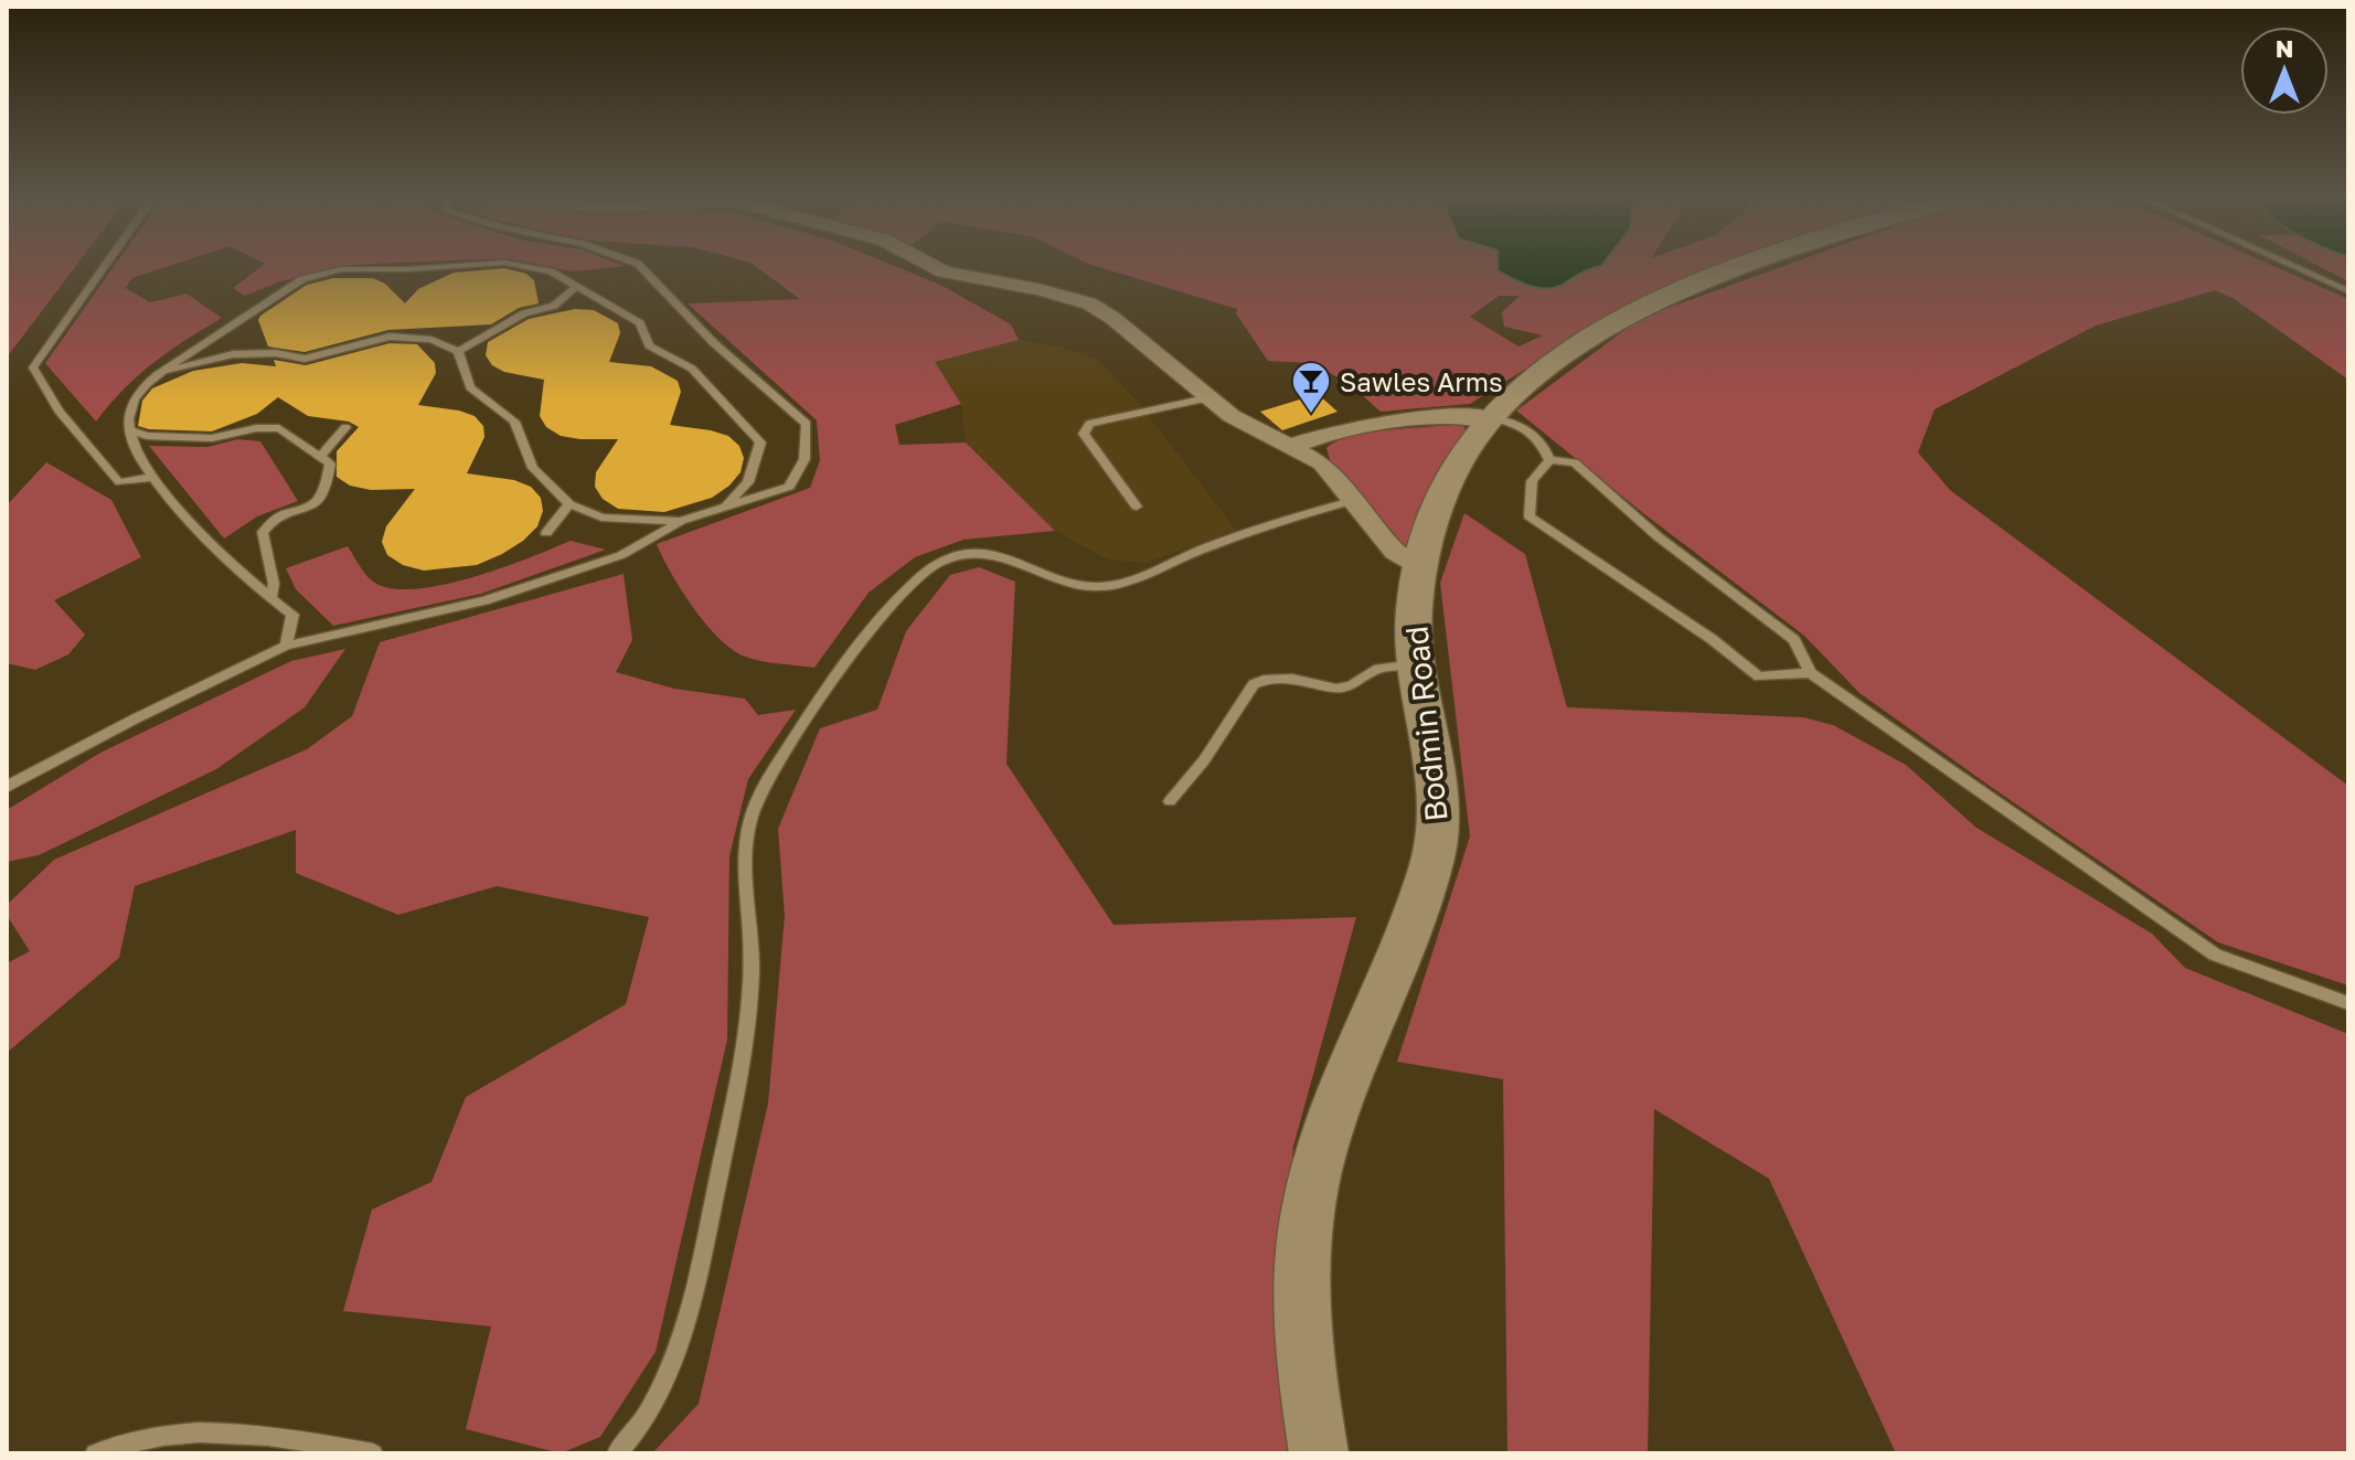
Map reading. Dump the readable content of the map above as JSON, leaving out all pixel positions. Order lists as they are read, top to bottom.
{
  "streets": {
    "main road": ["Bodmin Road"]
  },
  "places": {
    "bar": ["Sawles Arms"]
  },
  "north": "top"
}
